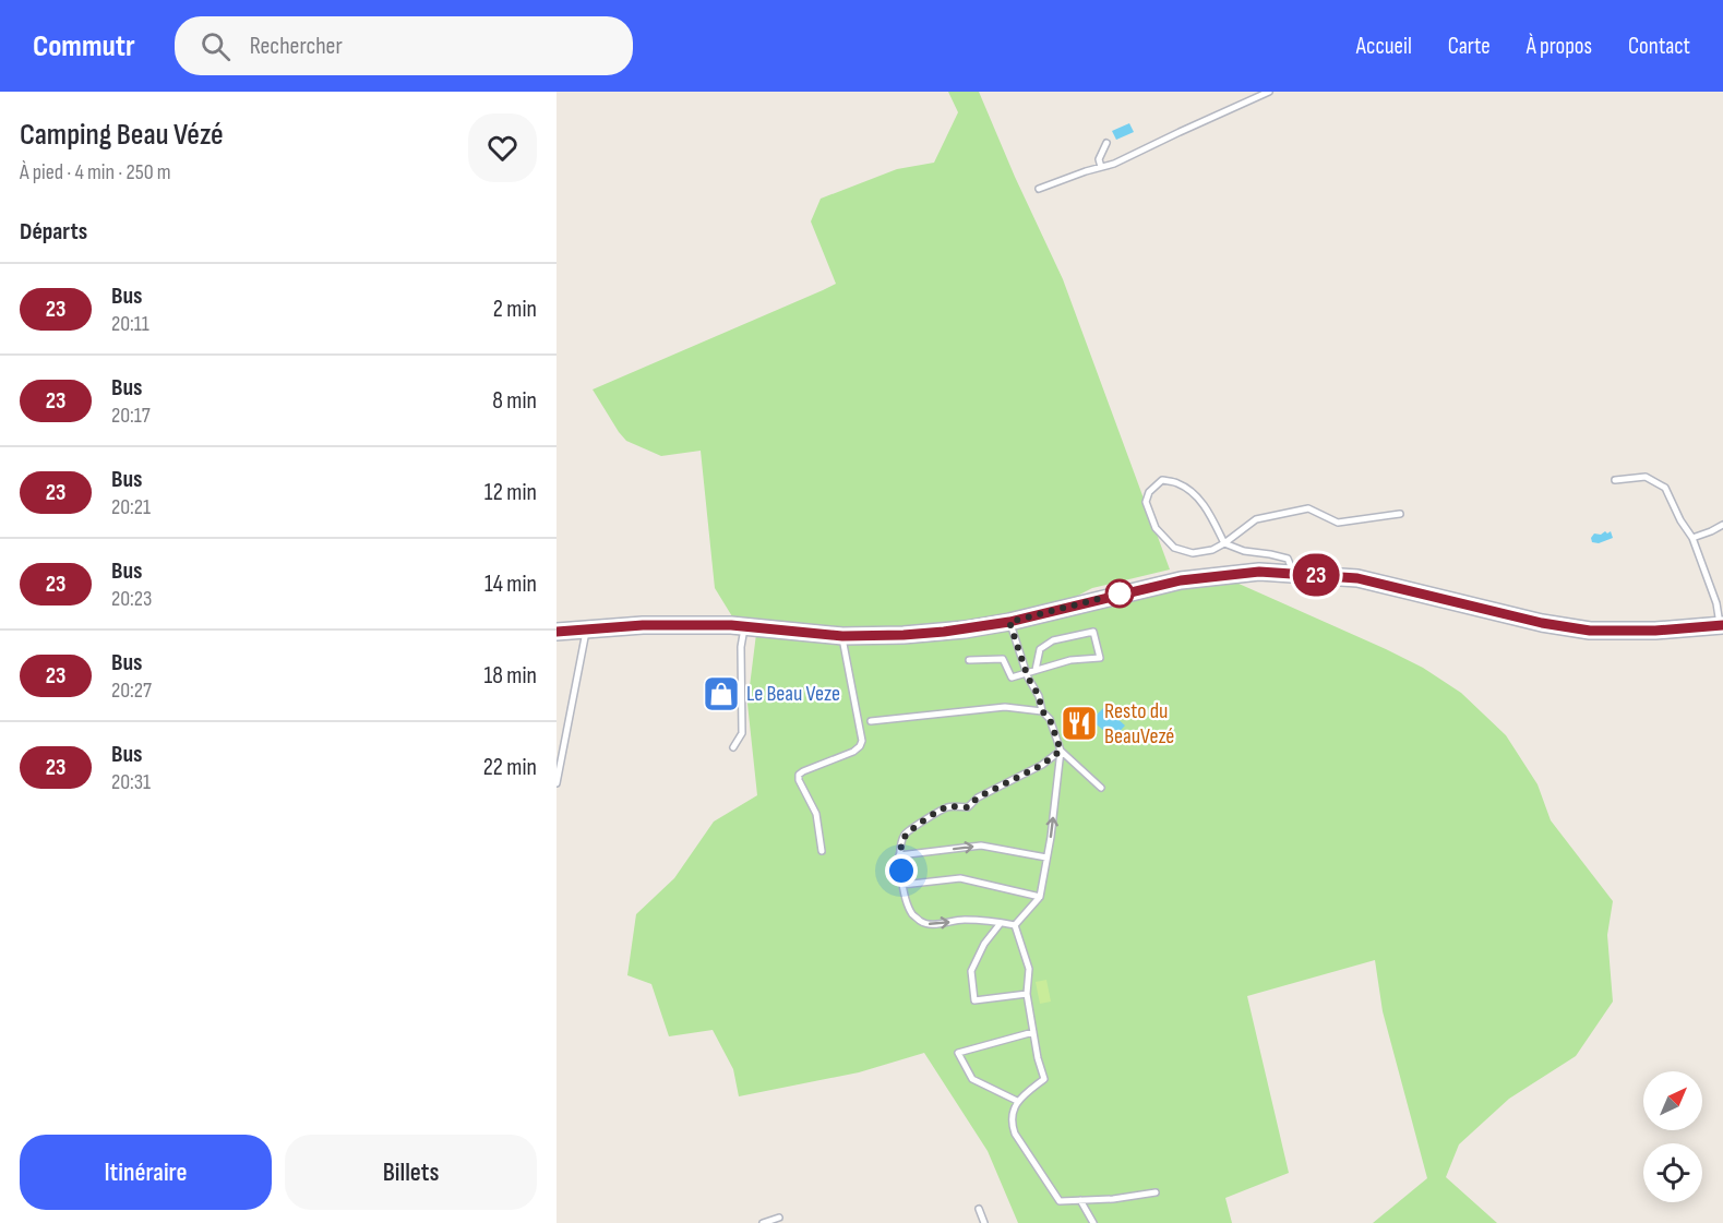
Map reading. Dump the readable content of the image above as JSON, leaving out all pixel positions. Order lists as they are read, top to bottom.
{
  "places": {
    "shop": ["Le Beau Veze"],
    "restaurant": ["Resto du BeauVezé"]
  },
  "lines": ["bus line 23"],
  "north": "top right",
  "page": {
    "header": "Commutr",
    "search": "Rechercher",
    "nav": [
      "Accueil",
      "Carte",
      "À propos",
      "Contact"
    ],
    "heading": [
      ["Camping Beau Vézé", "À pied · 4 min · 250 m"],
      "Départs"
    ],
    "on_map": "23",
    "list": [
      {
        "mark": "23",
        "name": "Bus",
        "note": "20:11",
        "value": "2 min"
      },
      {
        "mark": "23",
        "name": "Bus",
        "note": "20:17",
        "value": "8 min"
      },
      {
        "mark": "23",
        "name": "Bus",
        "note": "20:21",
        "value": "12 min"
      },
      {
        "mark": "23",
        "name": "Bus",
        "note": "20:23",
        "value": "14 min"
      },
      {
        "mark": "23",
        "name": "Bus",
        "note": "20:27",
        "value": "18 min"
      },
      {
        "mark": "23",
        "name": "Bus",
        "note": "20:31",
        "value": "22 min"
      }
    ],
    "buttons": ["Itinéraire", "Billets"]
  }
}
